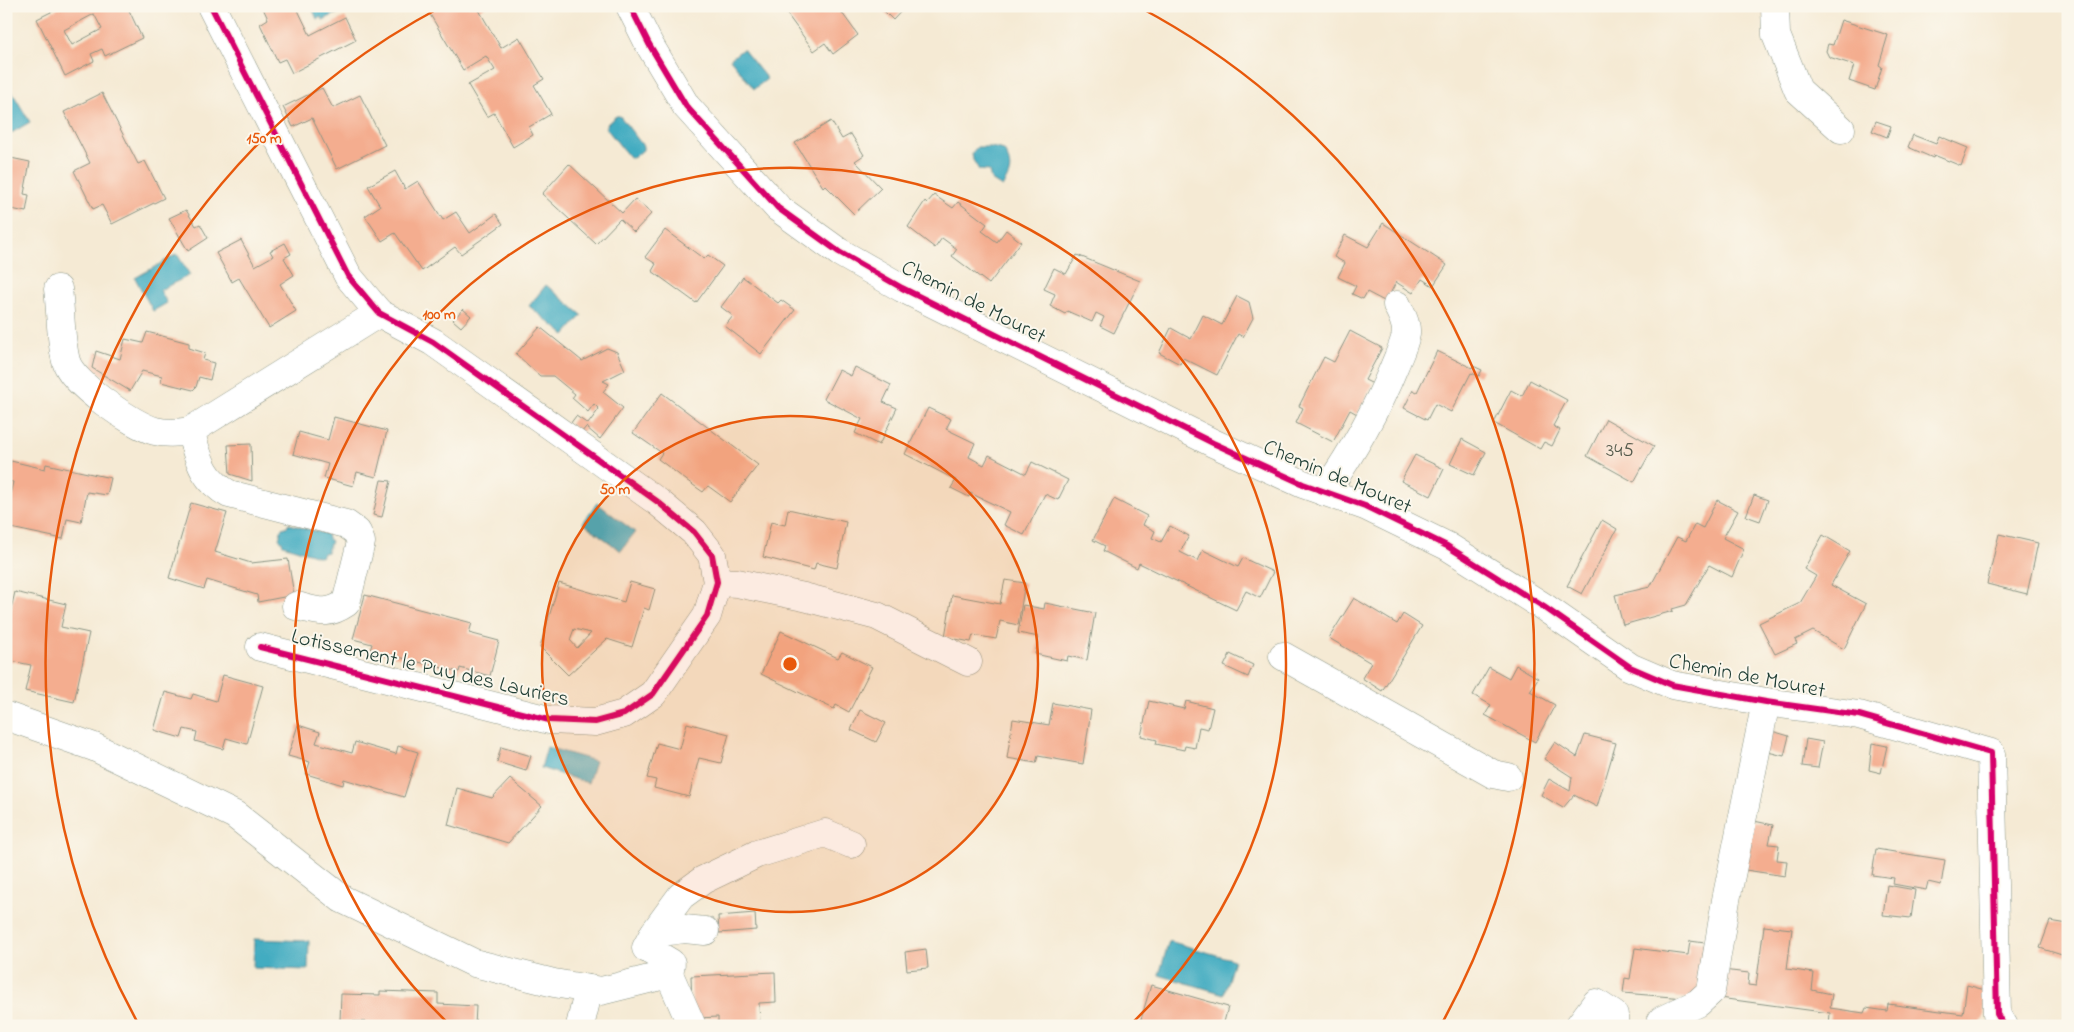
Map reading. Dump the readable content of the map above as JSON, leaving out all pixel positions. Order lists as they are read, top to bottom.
{
  "streets": {
    "street": ["Chemin de Mouret", "Lotissement le Puy des Lauriers"]
  },
  "house_numbers": ["345"],
  "rings": ["150 m", "100 m", "50 m"]
}
